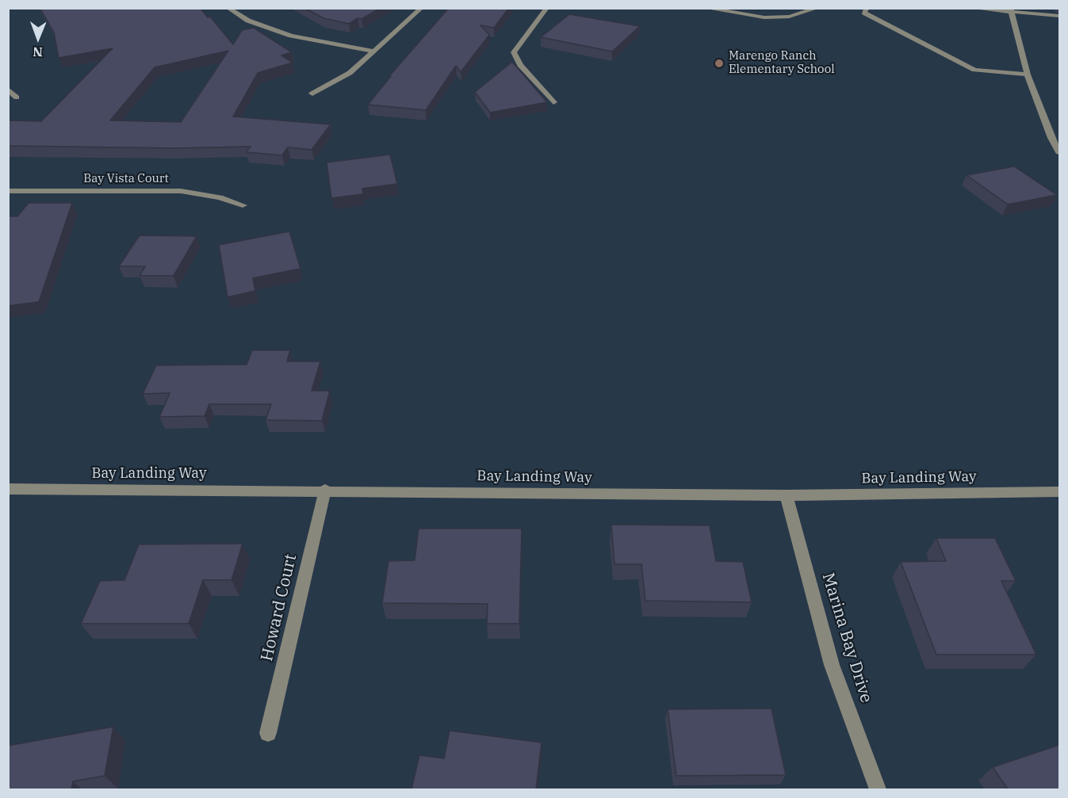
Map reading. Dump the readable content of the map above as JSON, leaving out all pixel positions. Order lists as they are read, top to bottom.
{
  "streets": {
    "street": [
      "Bay Vista Court",
      "Bay Landing Way",
      "Howard Court",
      "Marina Bay Drive"
    ]
  },
  "crossings": [
    ["Bay Landing Way", "Howard Court"],
    ["Bay Landing Way", "Marina Bay Drive"]
  ],
  "places": ["Marengo Ranch Elementary School"],
  "north": "bottom"
}
